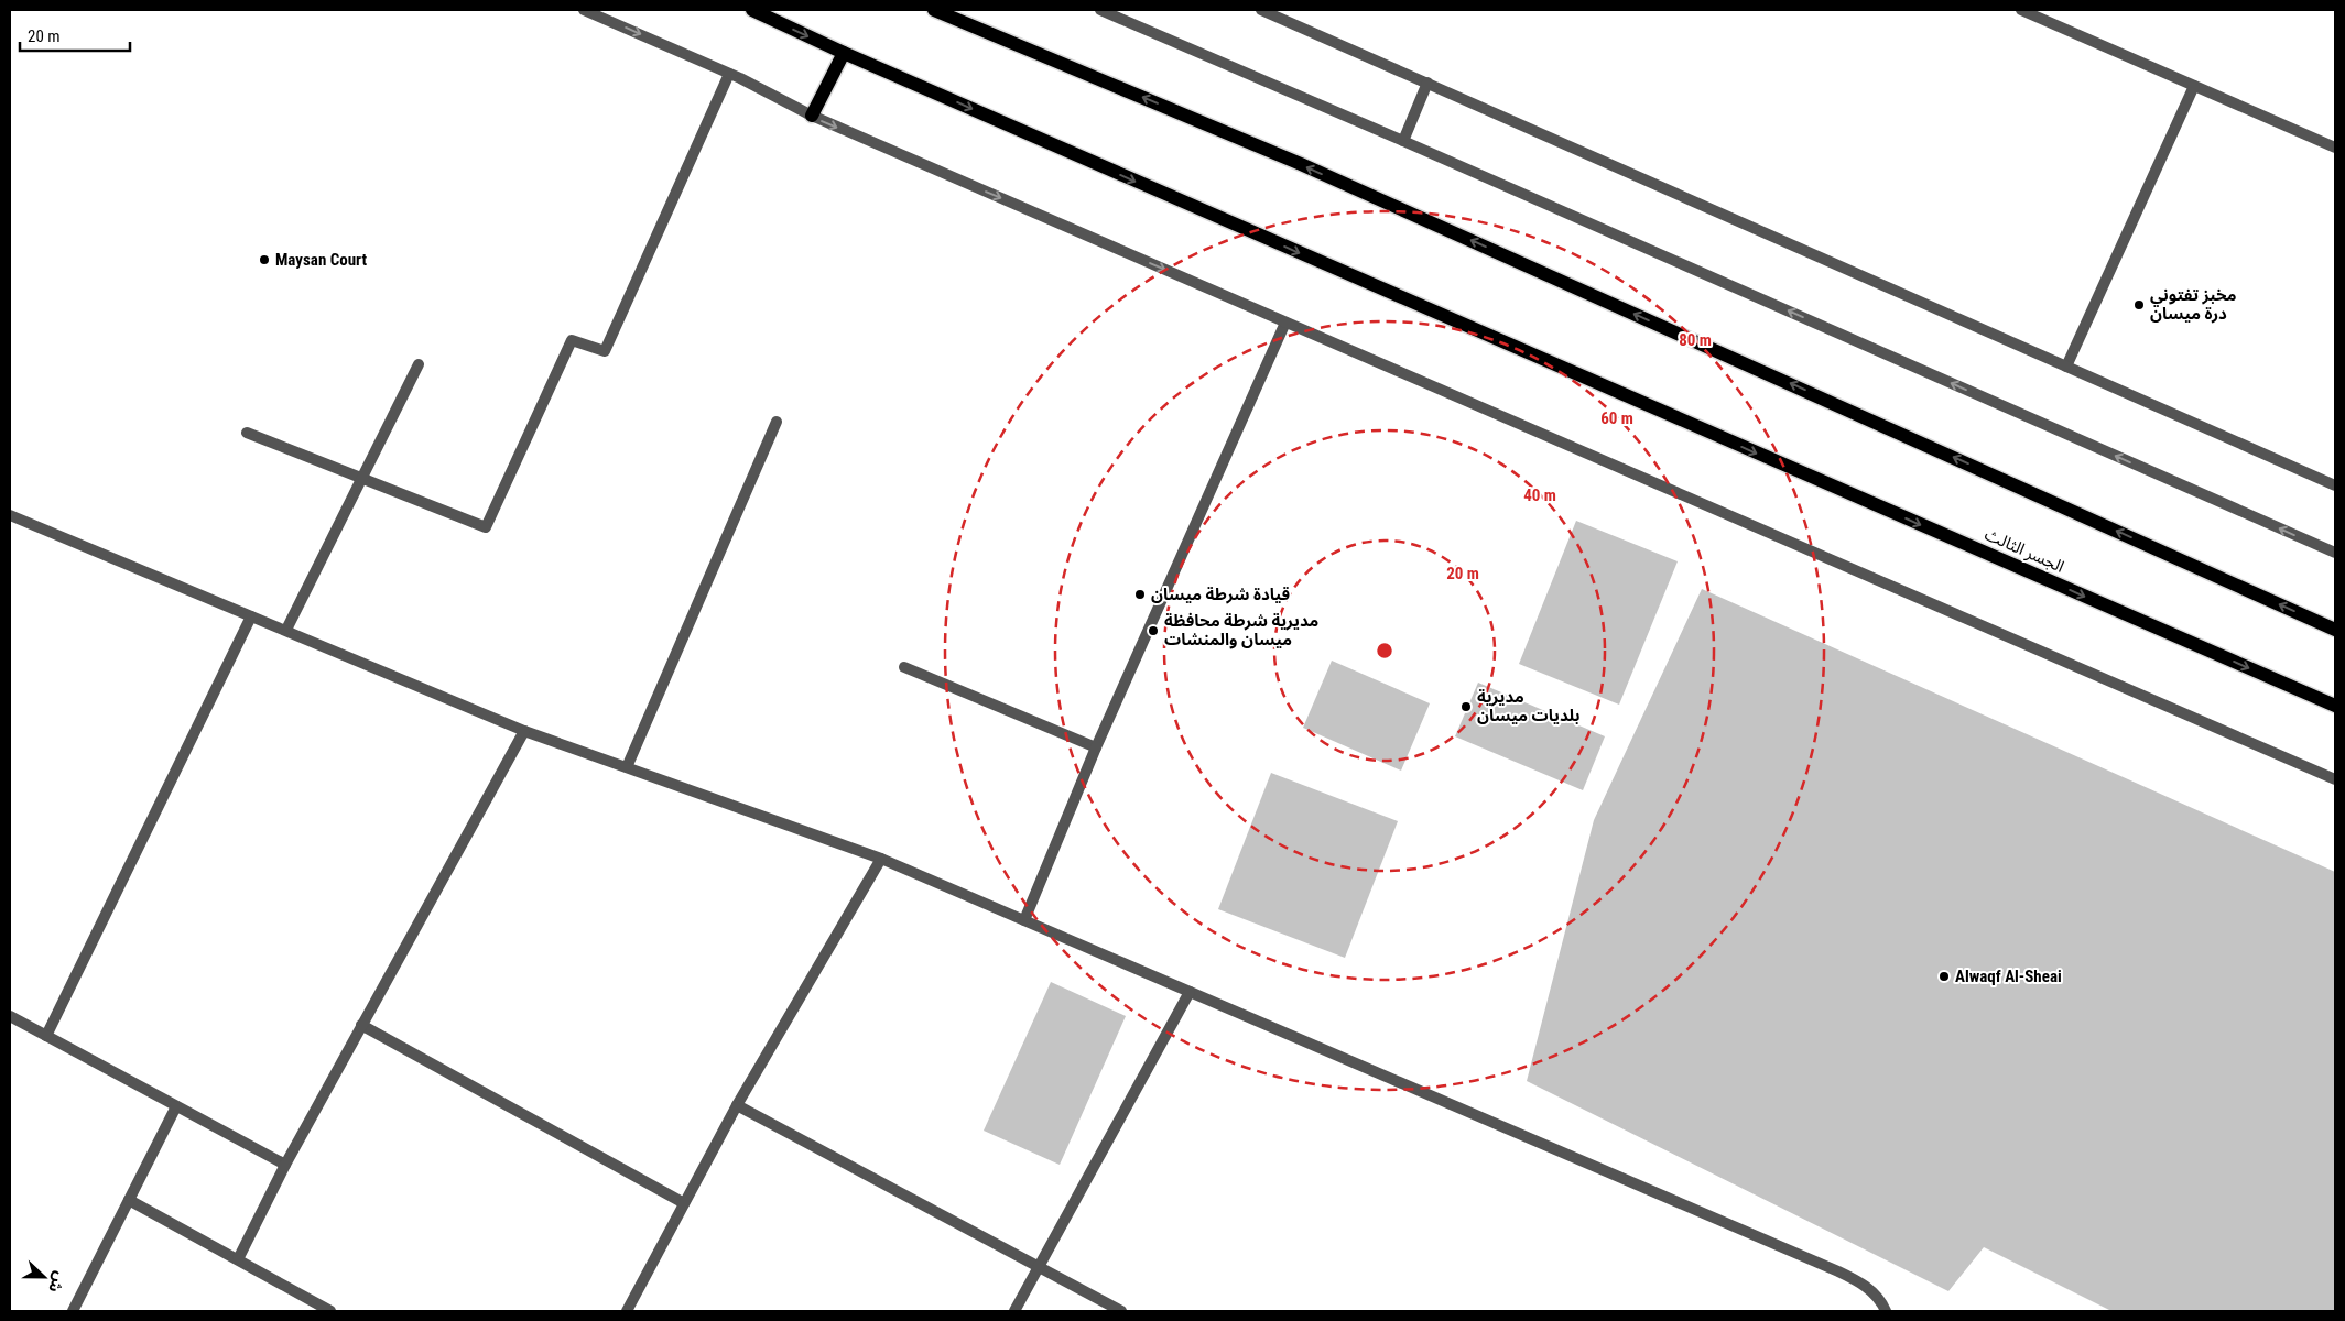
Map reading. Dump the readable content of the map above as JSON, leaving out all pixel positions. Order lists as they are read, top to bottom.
{
  "streets": {
    "main road": ["الجسر الثالث"]
  },
  "places": [
    "Maysan Court",
    "مخبز تفتوني درة ميسان",
    "قيادة شرطة ميسان",
    "مديرية شرطة محافظة ميسان والمنشات",
    "مديرية بلديات ميسان",
    "Alwaqf Al-Sheai"
  ],
  "scale_bar": "20 m",
  "north": "right",
  "rings": [
    "80 m",
    "60 m",
    "40 m",
    "20 m"
  ]
}
